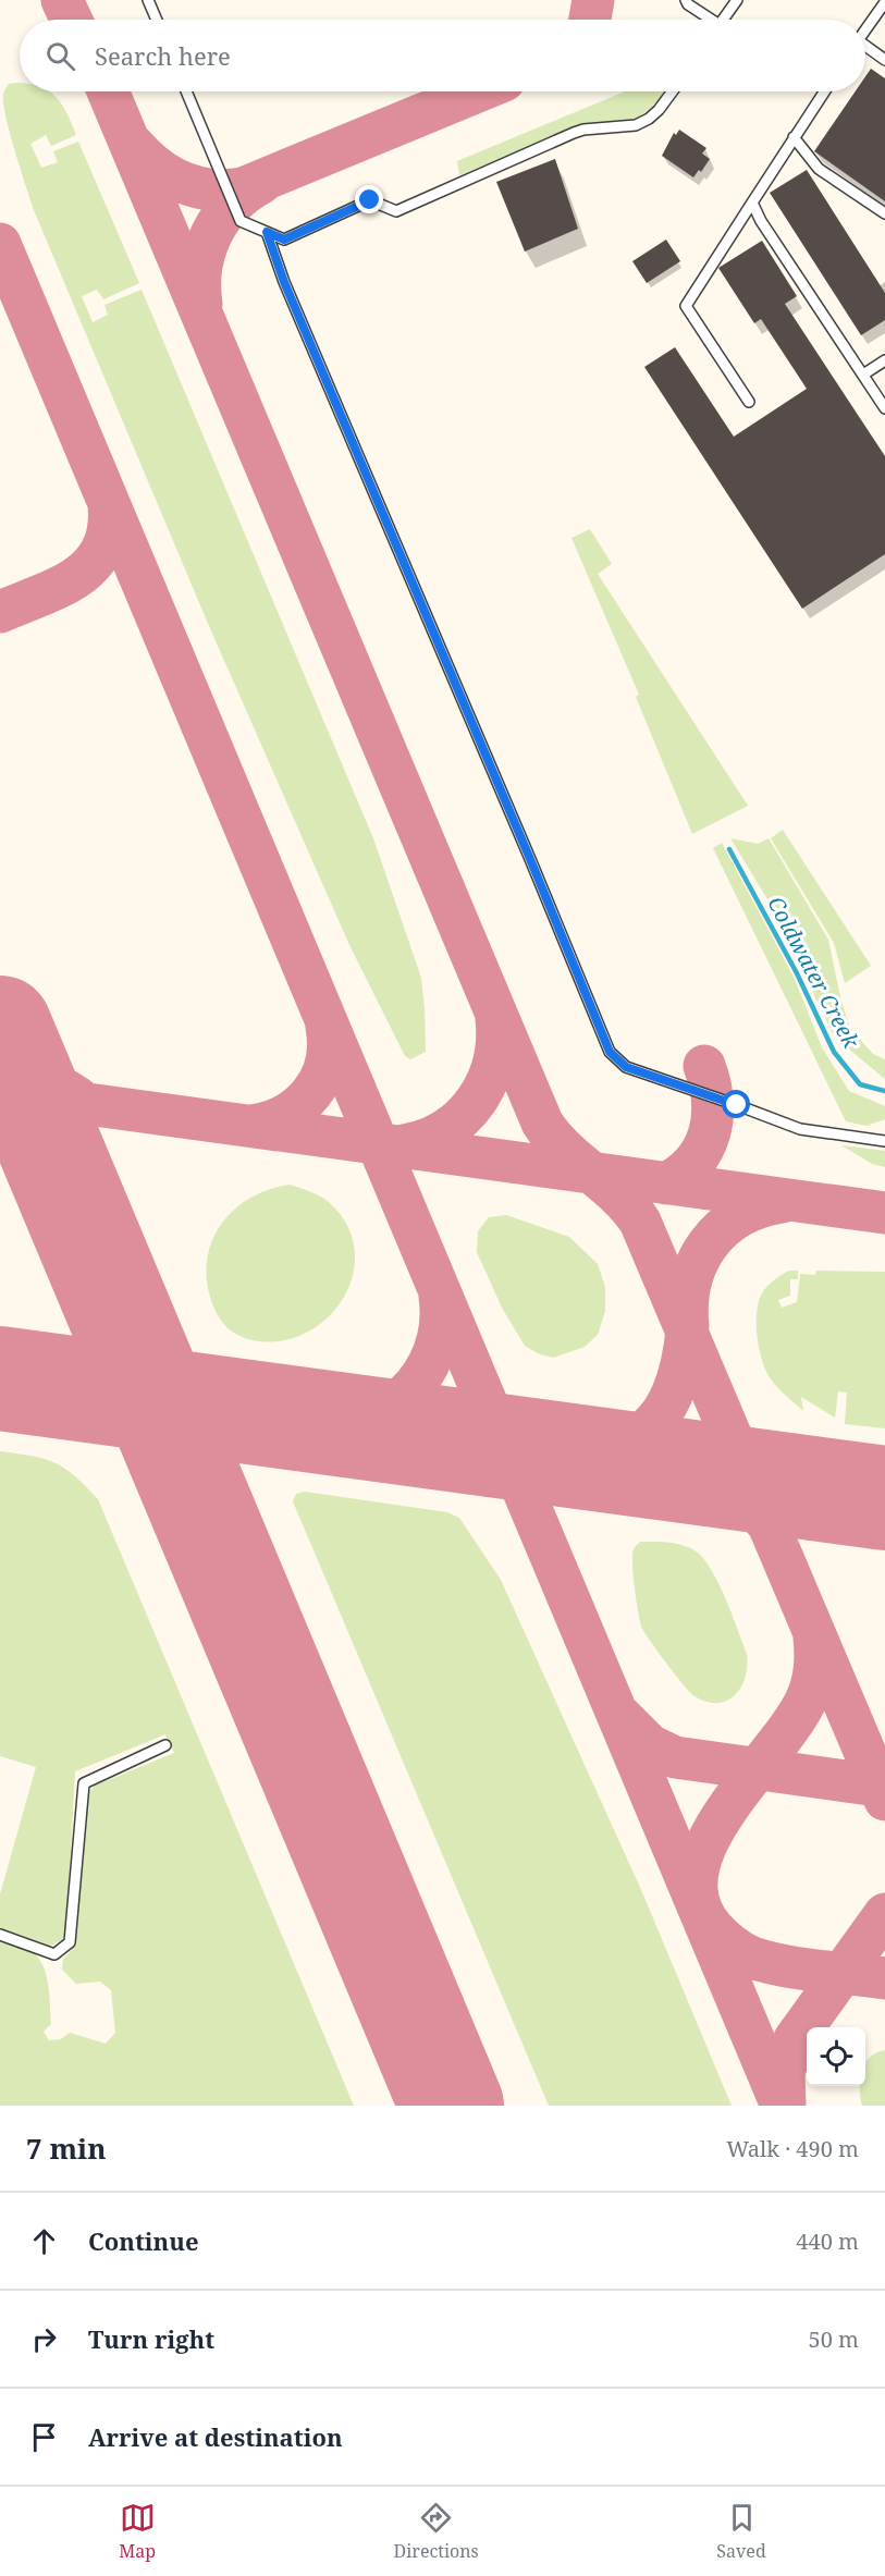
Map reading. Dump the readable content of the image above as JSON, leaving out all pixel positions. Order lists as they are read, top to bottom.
{
  "water": ["Coldwater Creek"],
  "page": {
    "search": "Search here",
    "heading": ["7 min", "Walk · 490 m"],
    "list": [
      ["Continue", "440 m"],
      ["Turn right", "50 m"],
      "Arrive at destination"
    ],
    "nav": ["Map", "Directions", "Saved"]
  }
}
